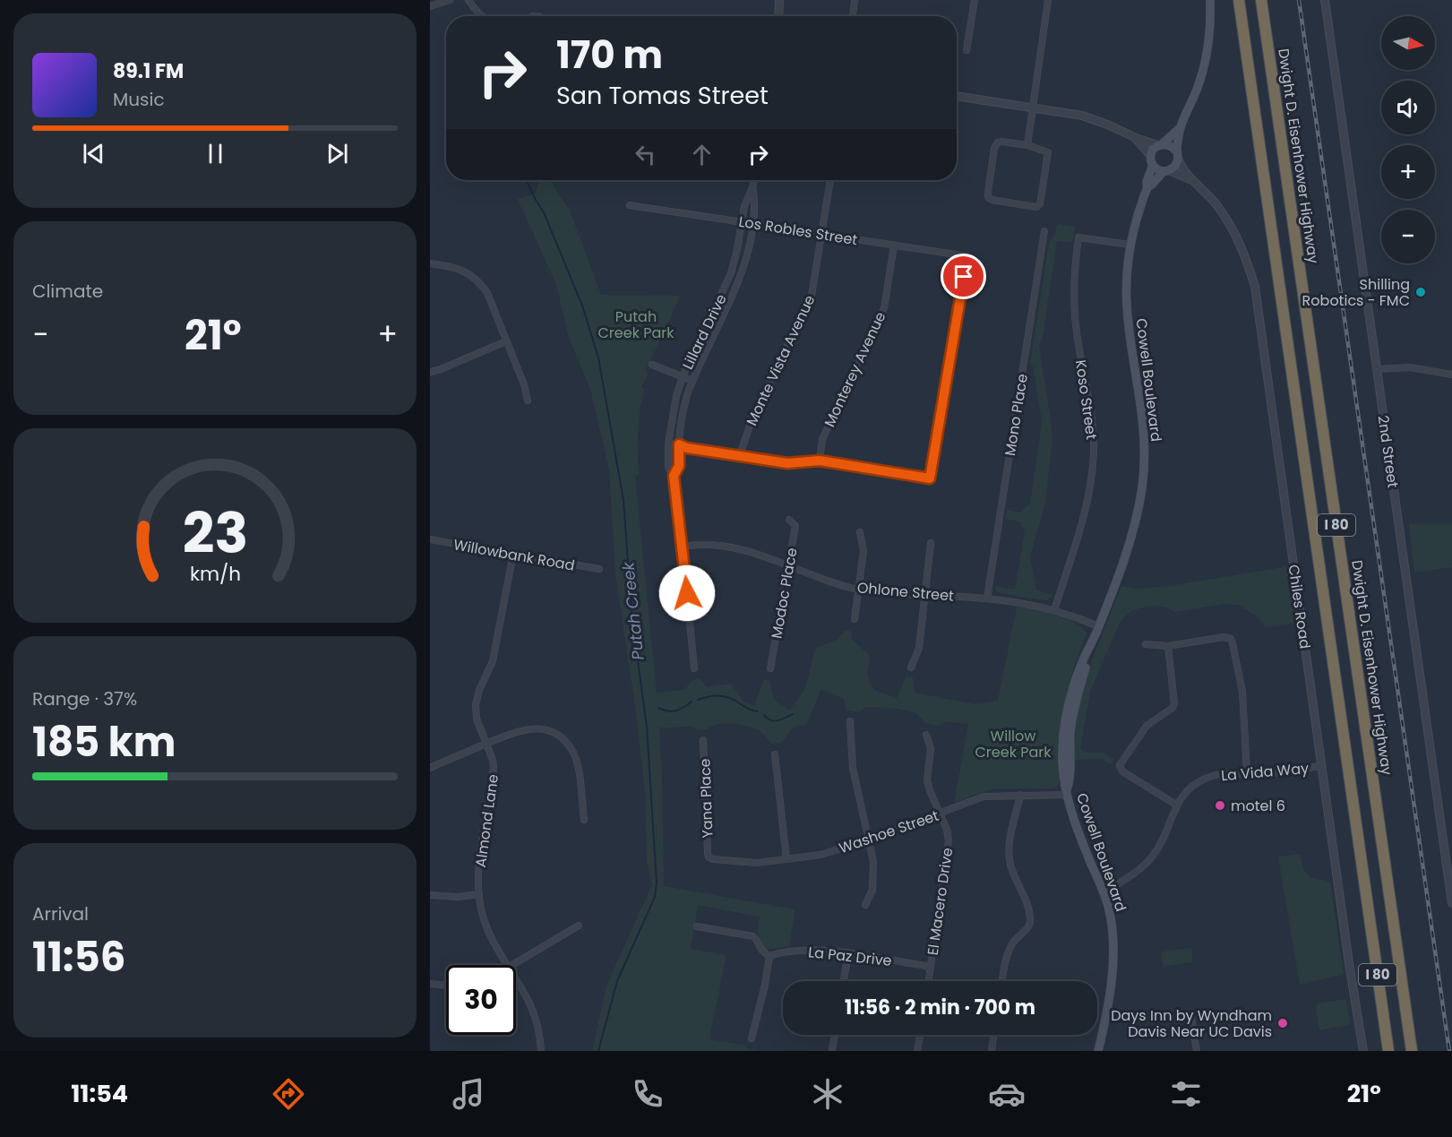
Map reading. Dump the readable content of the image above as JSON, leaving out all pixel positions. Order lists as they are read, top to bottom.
{
  "streets": {
    "highway": ["Dwight D. Eisenhower Highway", "I 80"],
    "main road": ["Cowell Boulevard"],
    "street": [
      "Los Robles Street",
      "Lillard Drive",
      "Monte Vista Avenue",
      "Monterey Avenue",
      "Koso Street",
      "Mono Place",
      "2nd Street",
      "Willowbank Road",
      "Ohlone Street",
      "Modoc Place",
      "Chiles Road",
      "La Vida Way",
      "Yana Place",
      "Almond Lane",
      "Washoe Street",
      "El Macero Drive",
      "La Paz Drive"
    ]
  },
  "crossings": [
    ["Los Robles Street", "Lillard Drive"],
    ["Los Robles Street", "Monte Vista Avenue"],
    ["Los Robles Street", "Monterey Avenue"],
    ["Lillard Drive", "Ohlone Street"],
    ["Cowell Boulevard", "Koso Street"],
    ["Cowell Boulevard", "Ohlone Street"],
    ["Cowell Boulevard", "La Vida Way"],
    ["Cowell Boulevard", "Washoe Street"],
    ["Koso Street", "Ohlone Street"],
    ["Mono Place", "Ohlone Street"],
    ["Willowbank Road", "Almond Lane"],
    ["Ohlone Street", "Modoc Place"],
    ["Chiles Road", "La Vida Way"],
    ["Yana Place", "Washoe Street"],
    ["Washoe Street", "El Macero Drive"],
    ["El Macero Drive", "La Paz Drive"]
  ],
  "water": ["Putah Creek"],
  "parks": ["Putah Creek Park", "Willow Creek Park"],
  "places": ["Shilling Robotics - FMC", "motel 6", "Days Inn by Wyndham Davis Near UC Davis"],
  "north": "right",
  "page": {
    "map_buttons": ["+", "−"],
    "turn": ["170 m", "San Tomas Street"],
    "song": ["89.1 FM", "Music"],
    "tile": [
      "Climate",
      ["Range · 37%", "185 km"],
      ["Arrival", "11:56"]
    ],
    "heat": ["−", "21°", "+"],
    "limit": "30",
    "trip": "11:56 · 2 min · 700 m",
    "tabs": ["11:54", "21°"],
    "gauge": ["23", "km/h"]
  }
}
